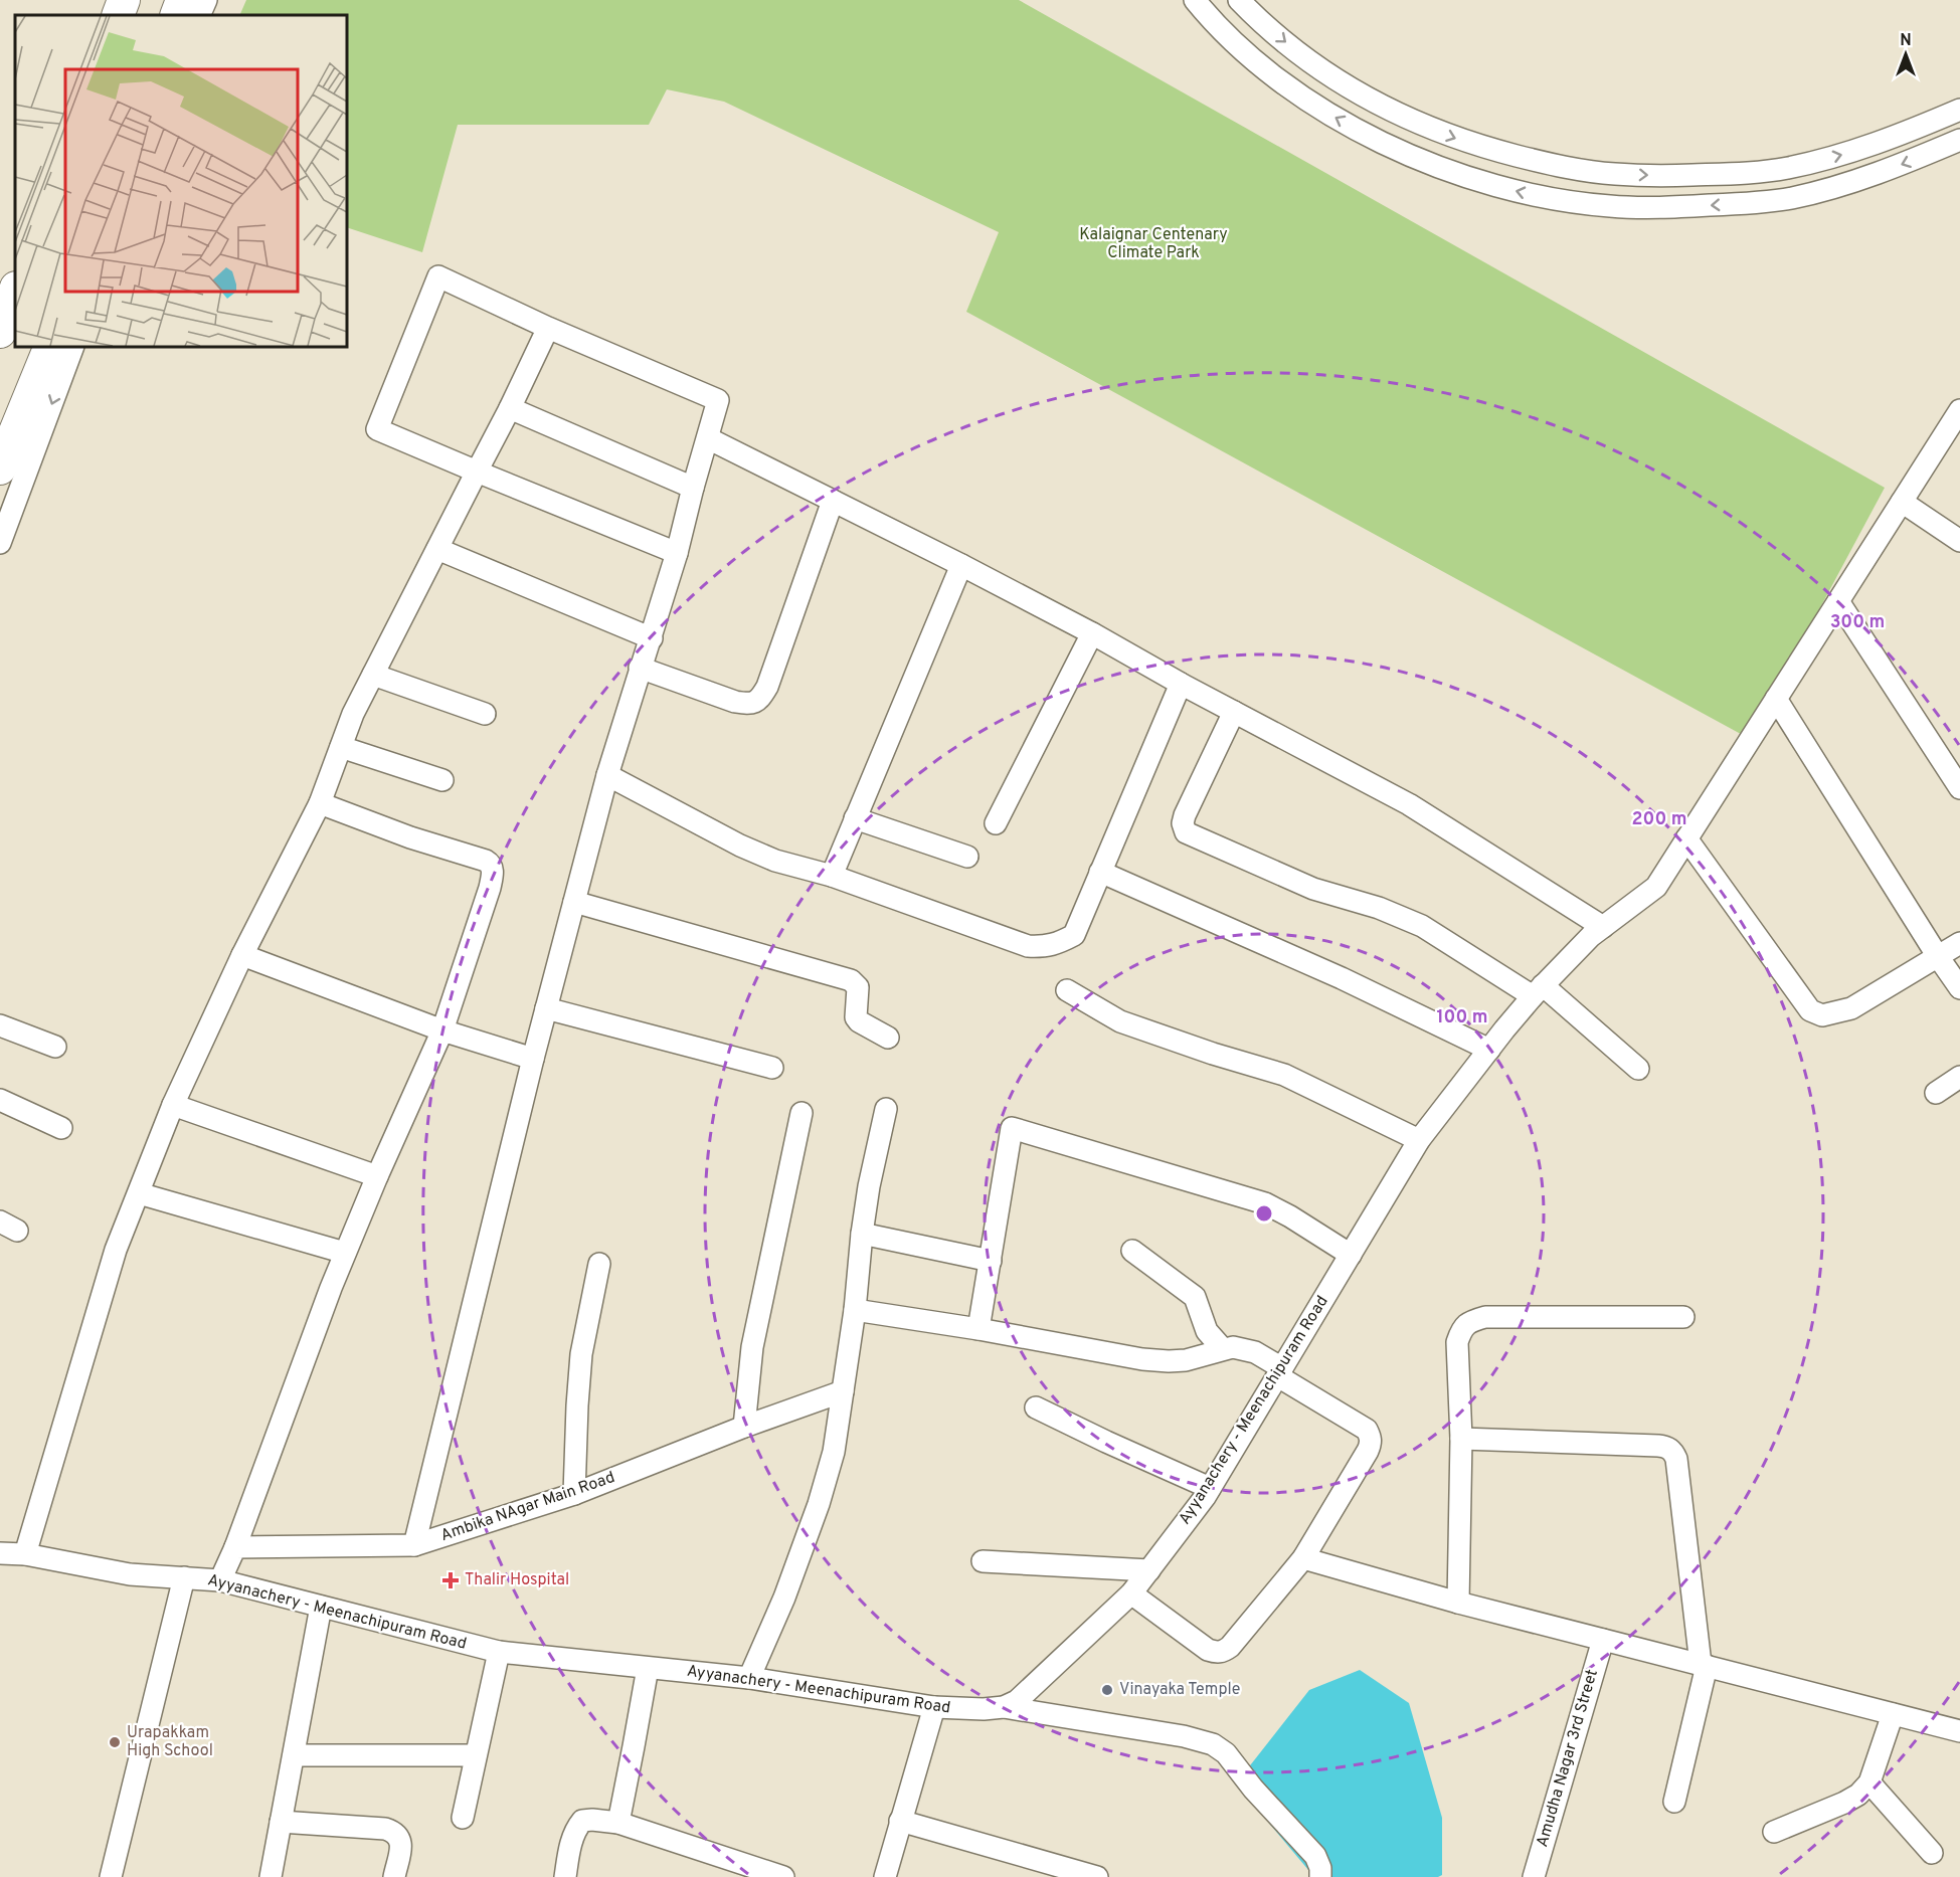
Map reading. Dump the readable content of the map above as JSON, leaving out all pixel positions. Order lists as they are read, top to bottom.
{
  "streets": {
    "street": ["Ayyanachery - Meenachipuram Road", "Ambika NAgar Main Road", "Amudha Nagar 3rd Street"]
  },
  "parks": ["Kalaignar Centenary Climate Park"],
  "places": {
    "health": ["Thalir Hospital"],
    "other": ["Vinayaka Temple", "Urapakkam High School"]
  },
  "north": "top",
  "rings": ["300 m", "200 m", "100 m"]
}
